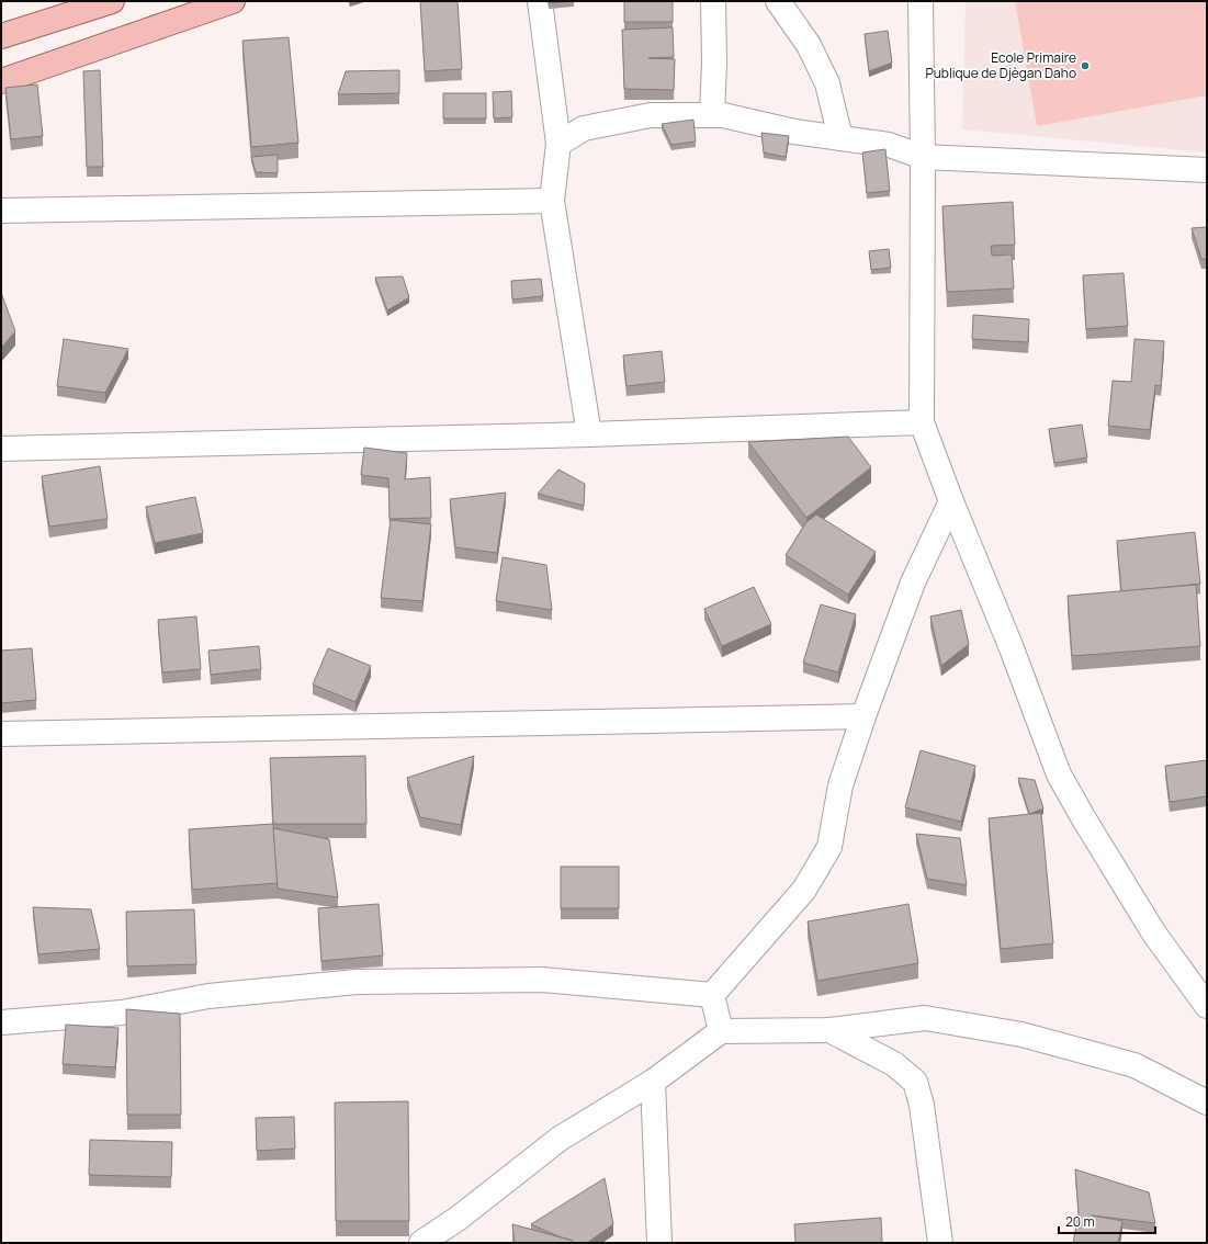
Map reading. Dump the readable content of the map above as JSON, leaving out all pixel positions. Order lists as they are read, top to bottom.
{
  "places": ["Ecole Primaire Publique de Djègan Daho"],
  "scale_bar": "20 m"
}
